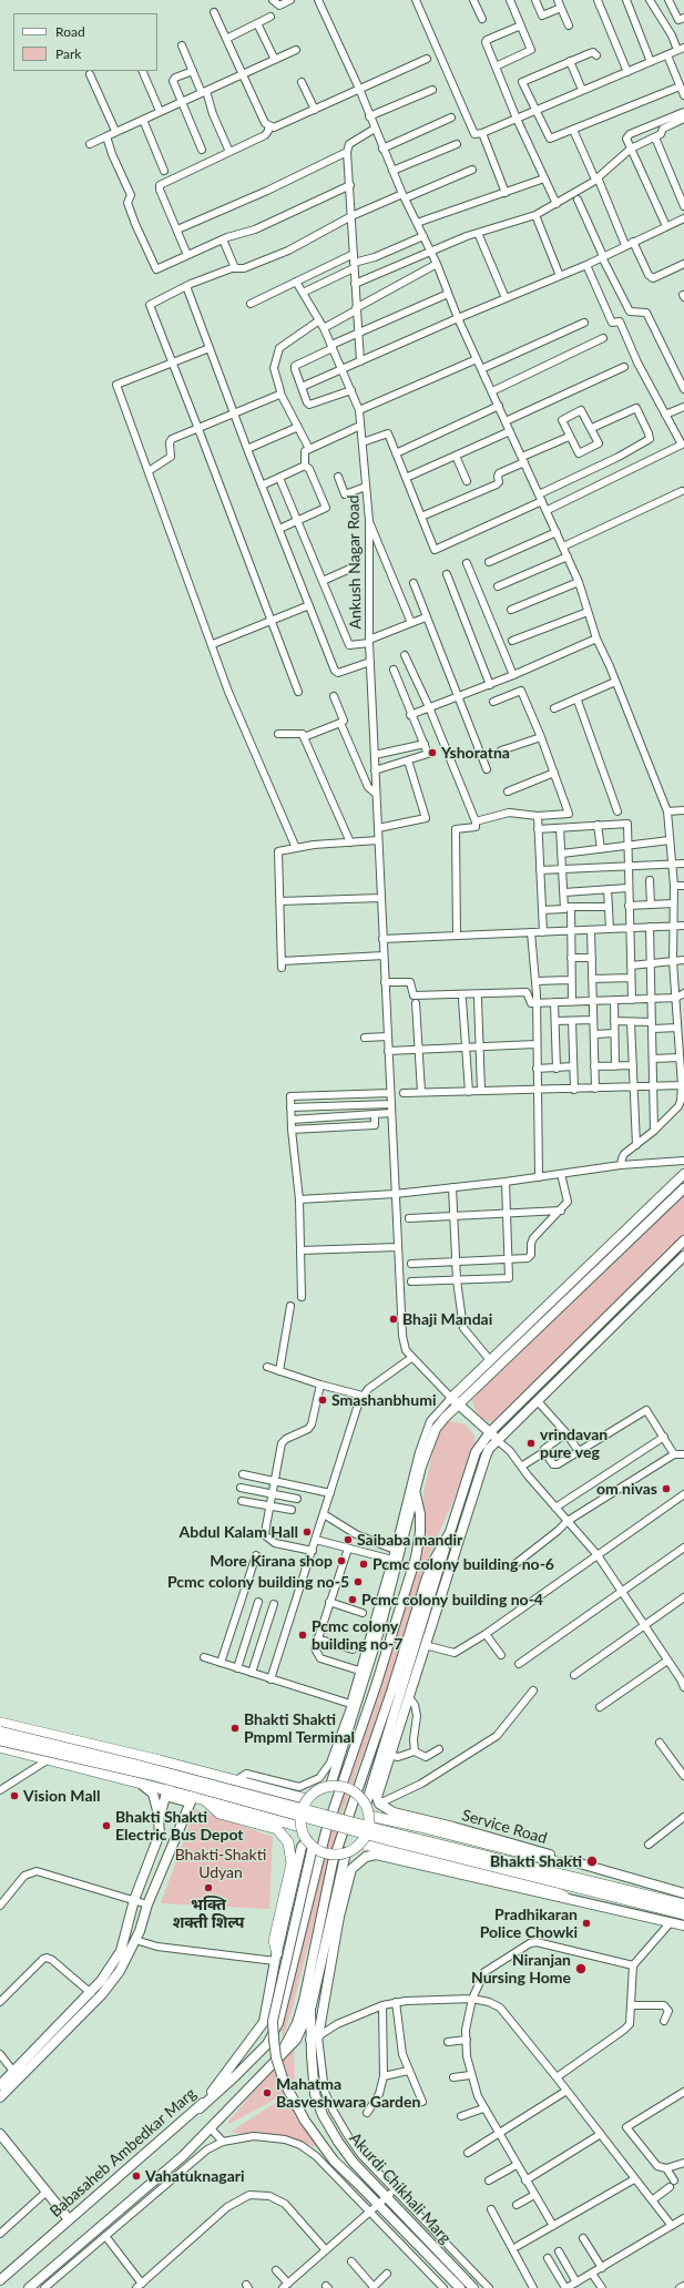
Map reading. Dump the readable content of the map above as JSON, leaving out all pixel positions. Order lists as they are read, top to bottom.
{
  "streets": {
    "main road": ["Service Road", "Babasaheb Ambedkar Marg", "Akurdi Chikhali Marg"],
    "street": ["Ankush Nagar Road"]
  },
  "crossings": [
    ["Babasaheb Ambedkar Marg", "Akurdi Chikhali Marg"]
  ],
  "parks": ["Bhakti-Shakti Udyan"],
  "places": [
    "Yshoratna",
    "Bhaji Mandai",
    "Smashanbhumi",
    "vrindavan pure veg",
    "om nivas",
    "Abdul Kalam Hall",
    "Saibaba mandir",
    "More Kirana shop",
    "Pcmc colony building no-6",
    "Pcmc colony building no-5",
    "Pcmc colony building no-4",
    "Pcmc colony building no-7",
    "Bhakti Shakti Pmpml Terminal",
    "Vision Mall",
    "Bhakti Shakti Electric Bus Depot",
    "Bhakti Shakti",
    "भक्ति शक्ती शिल्प",
    "Pradhikaran Police Chowki",
    "Niranjan Nursing Home",
    "Mahatma Basveshwara Garden",
    "Vahatuknagari"
  ],
  "legend": ["Road", "Park"]
}
